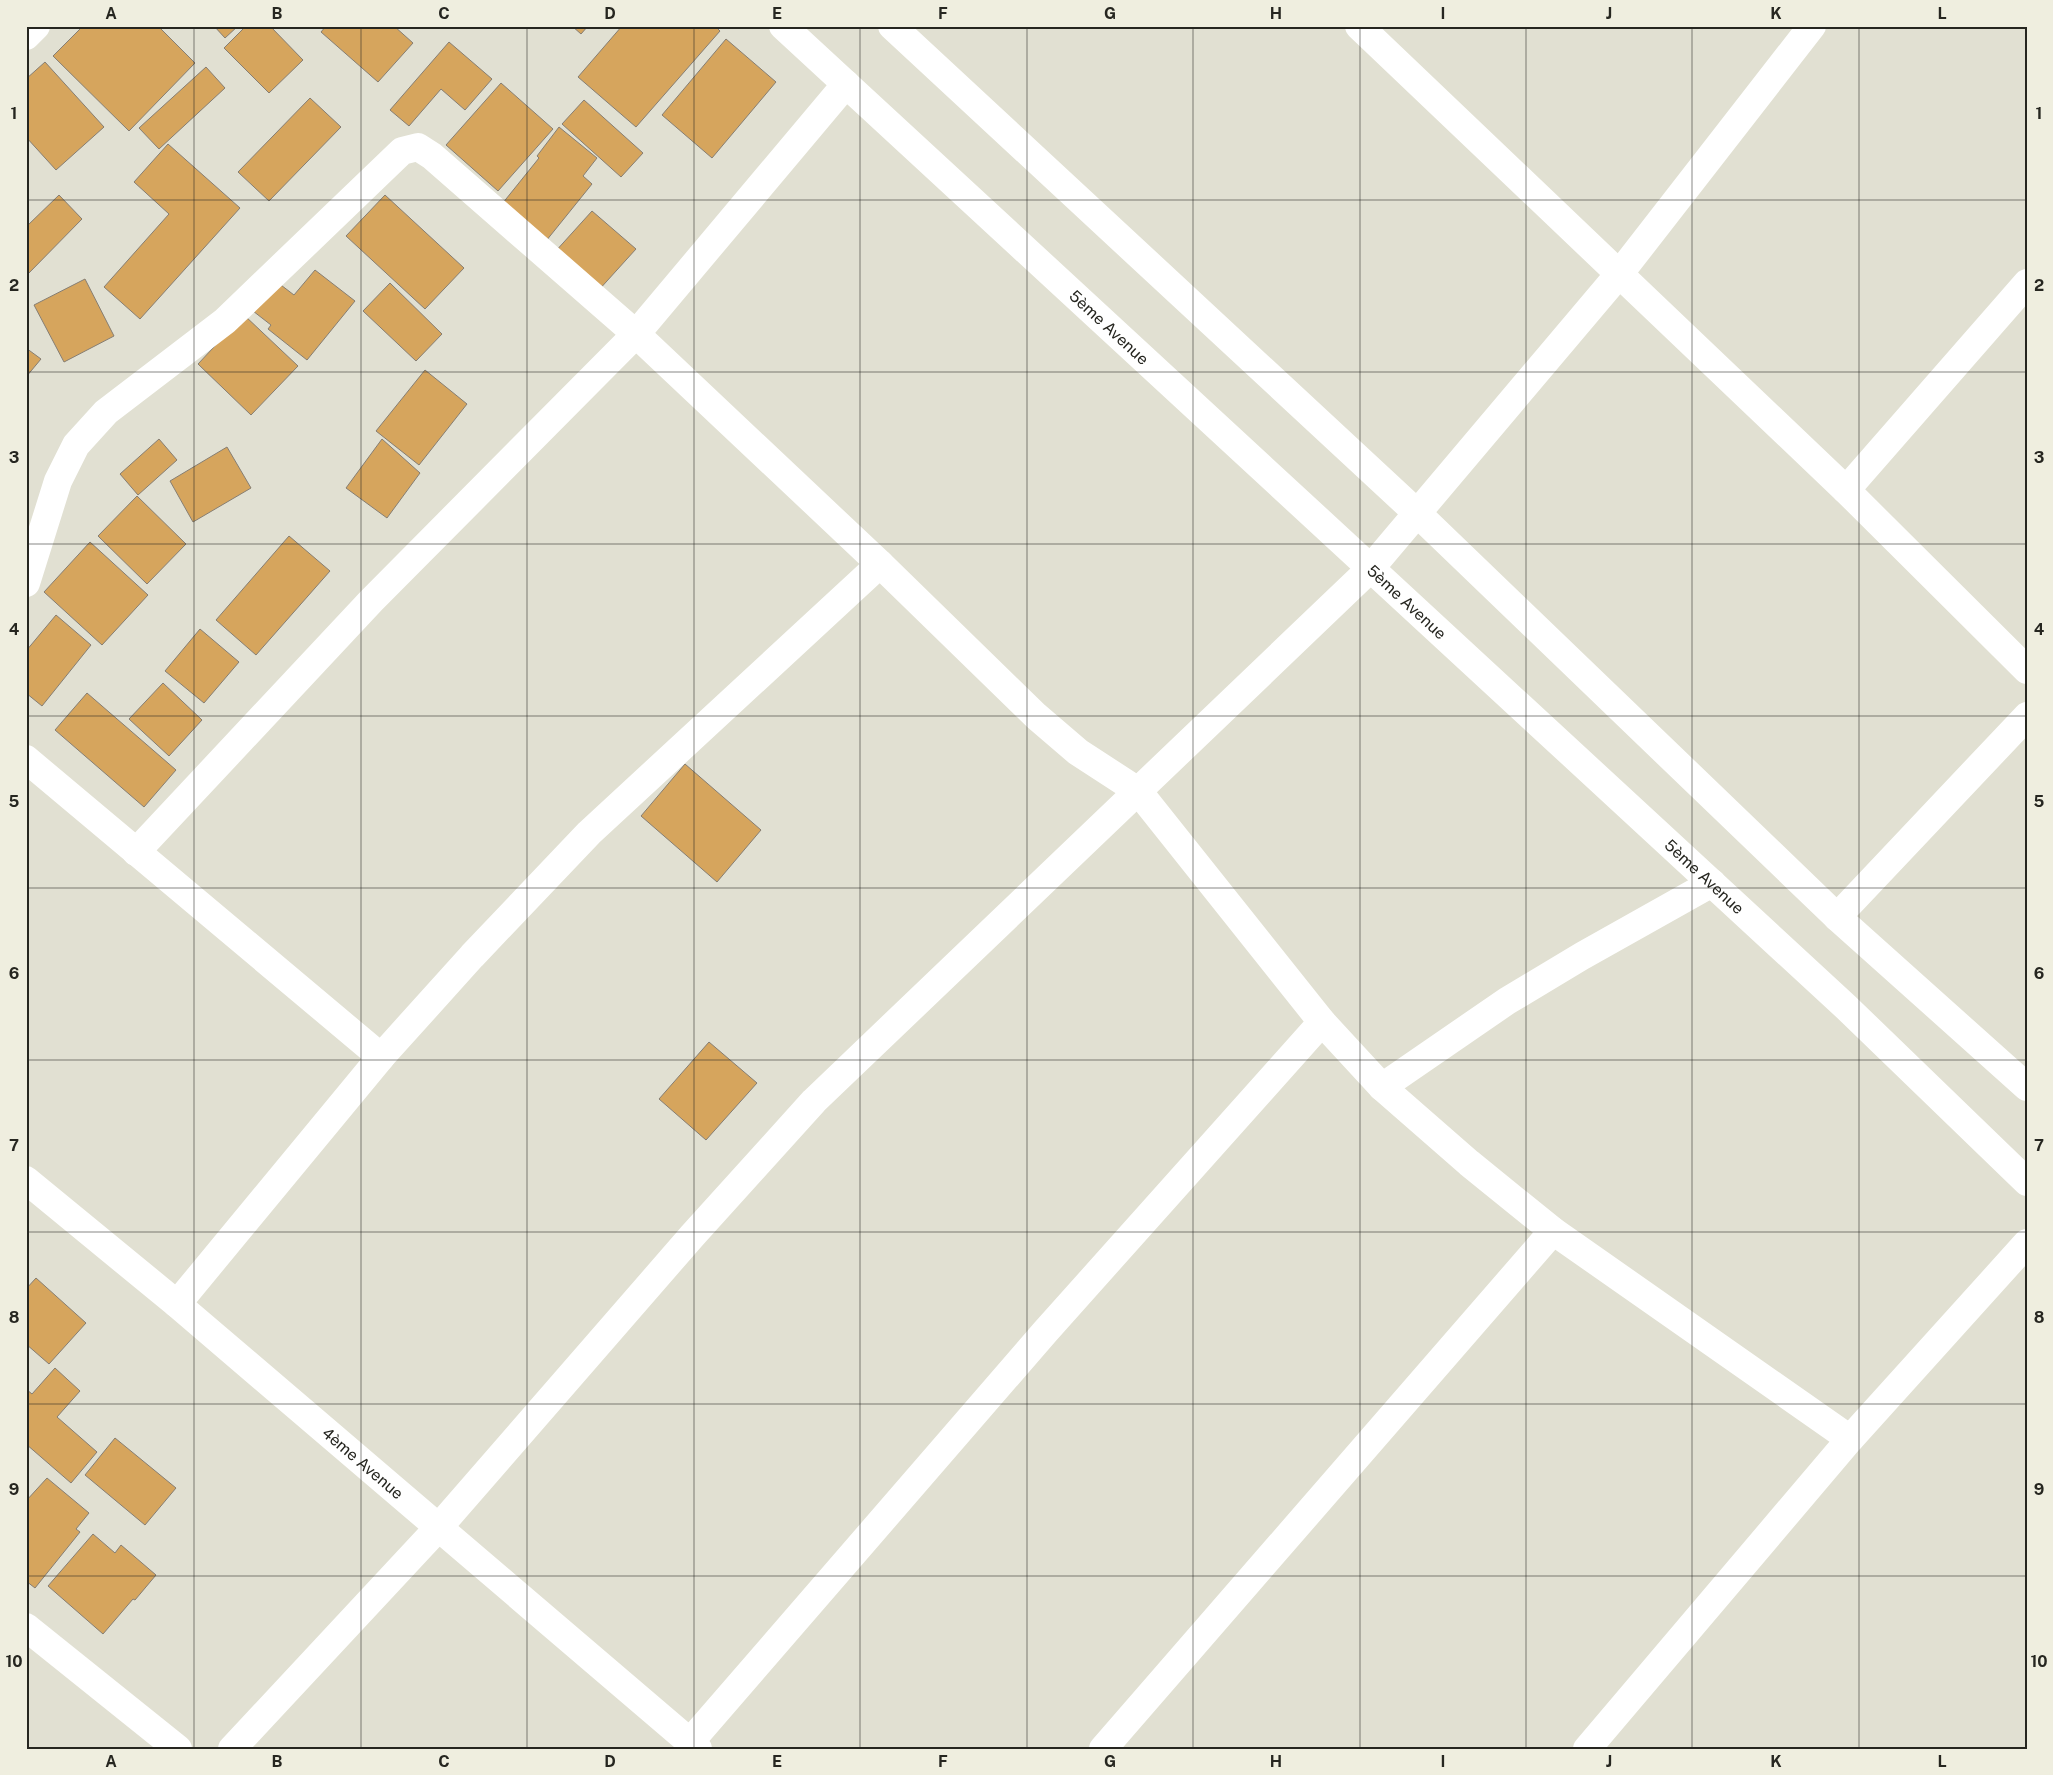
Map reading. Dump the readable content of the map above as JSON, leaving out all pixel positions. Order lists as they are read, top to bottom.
{
  "streets": {
    "street": ["5ème Avenue", "4ème Avenue"]
  },
  "grid": {
    "columns": [
      "A",
      "B",
      "C",
      "D",
      "E",
      "F",
      "G",
      "H",
      "I",
      "J",
      "K",
      "L"
    ],
    "rows": [
      "1",
      "2",
      "3",
      "4",
      "5",
      "6",
      "7",
      "8",
      "9",
      "10"
    ]
  }
}
